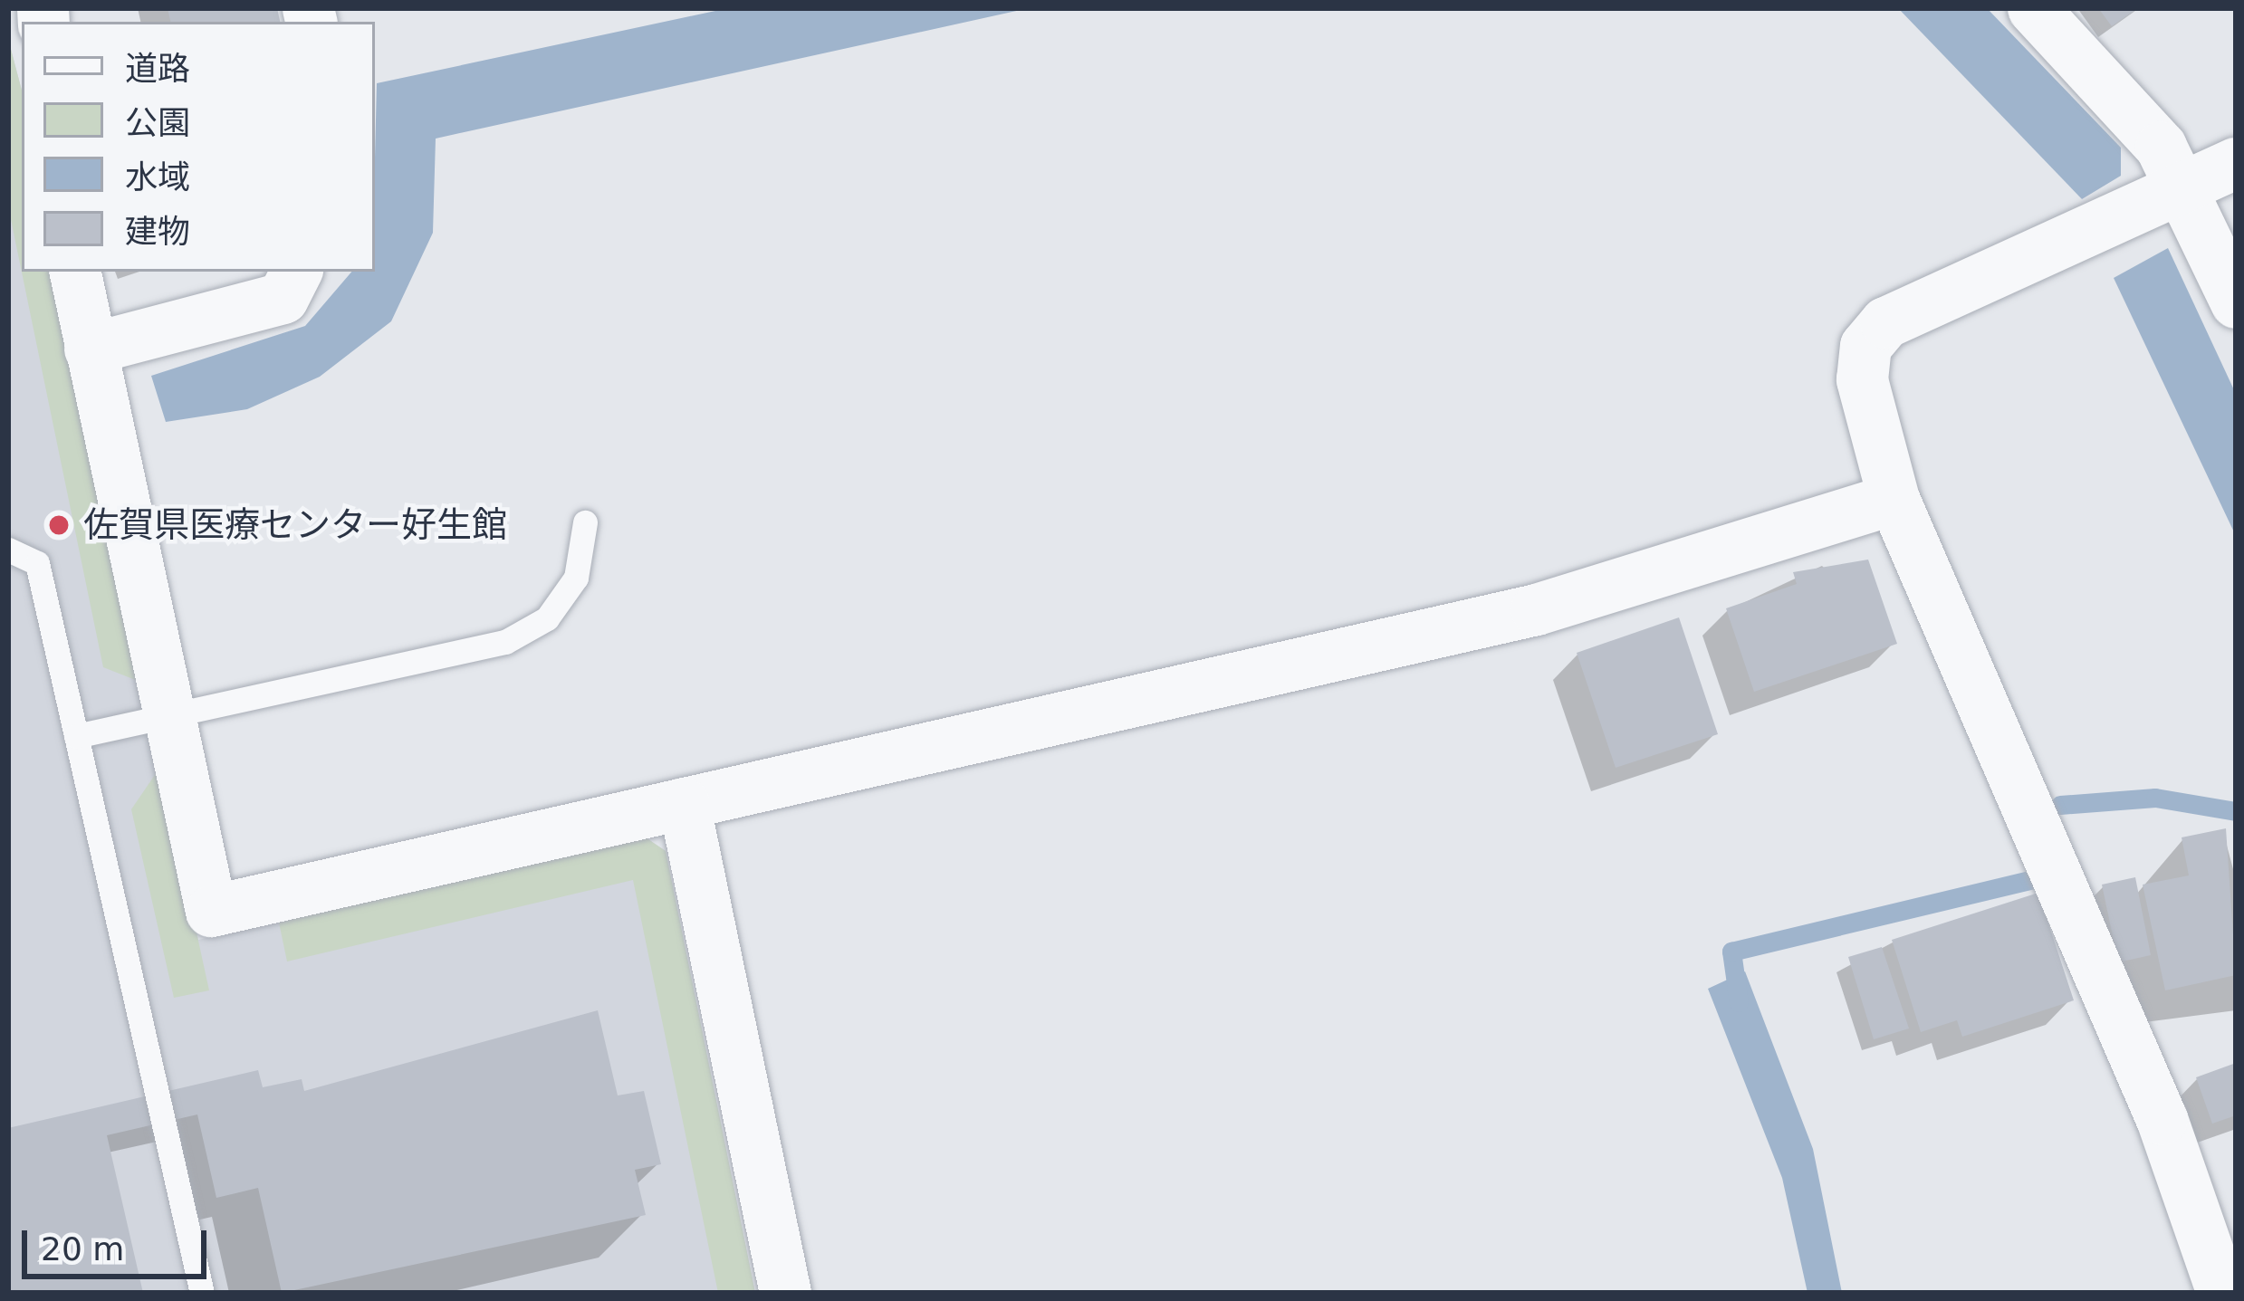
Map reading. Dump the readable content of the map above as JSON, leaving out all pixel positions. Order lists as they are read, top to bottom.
{
  "places": ["佐賀県医療センター好生館"],
  "legend": [
    "道路",
    "公園",
    "水域",
    "建物"
  ],
  "scale_bar": "20 m"
}
